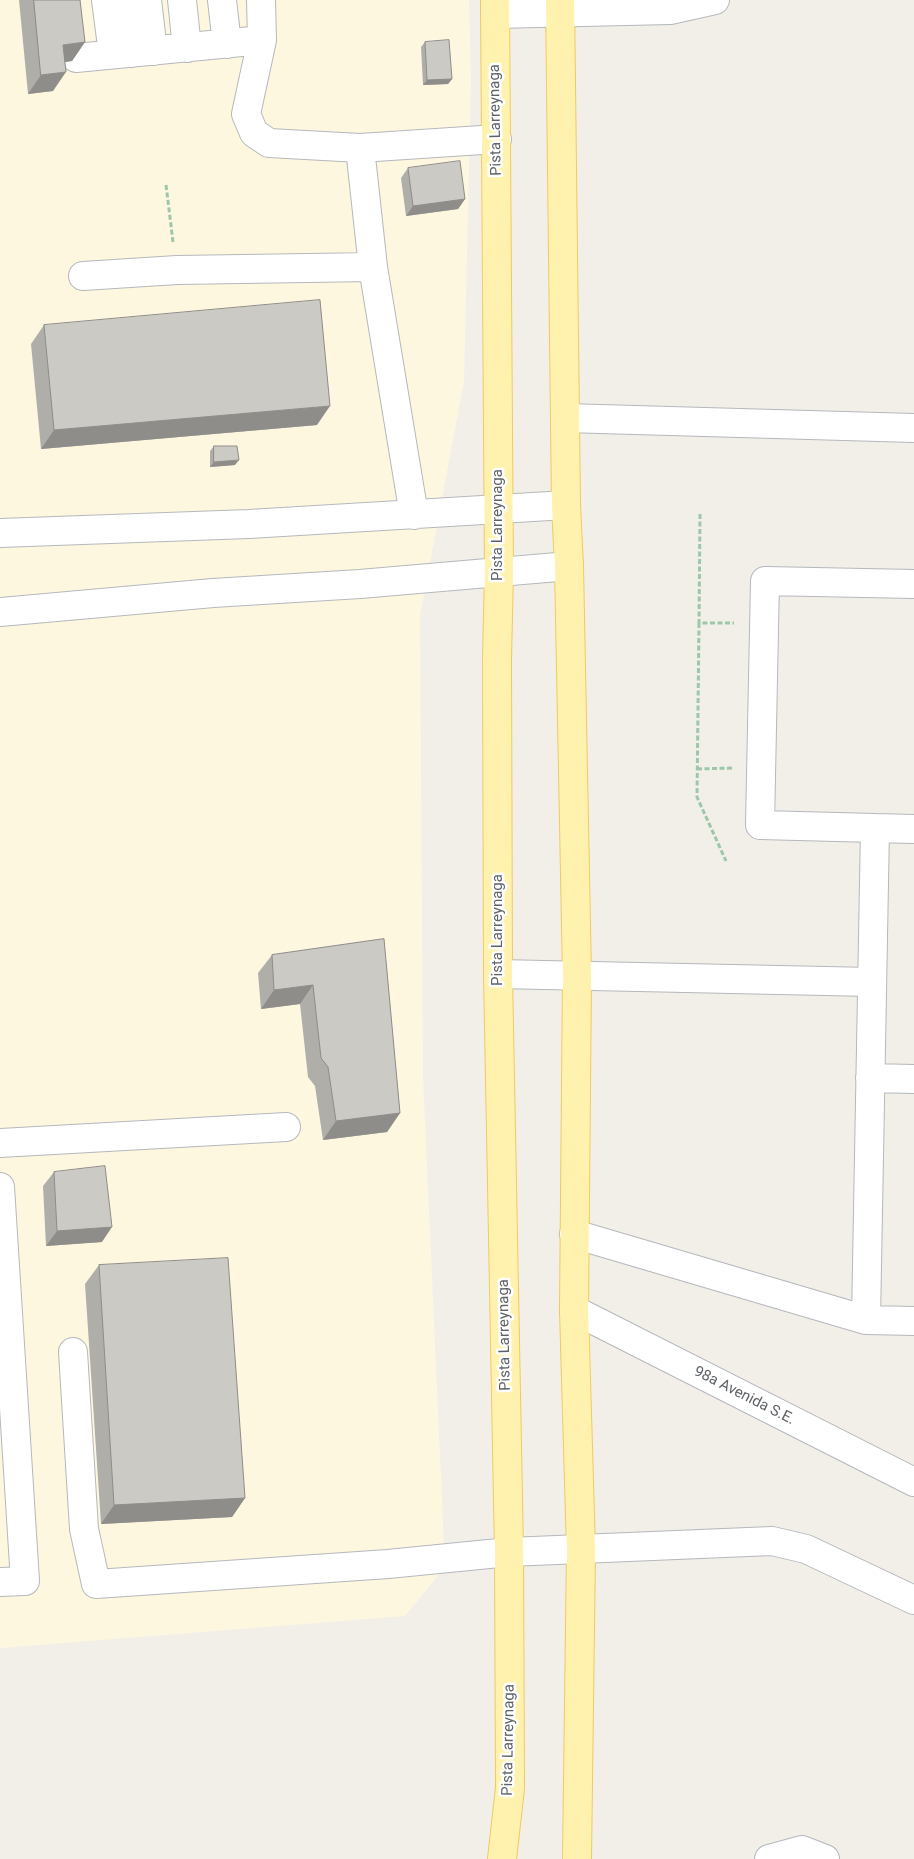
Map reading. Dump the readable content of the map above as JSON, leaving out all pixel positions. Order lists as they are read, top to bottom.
{
  "streets": {
    "main road": ["Pista Larreynaga"],
    "street": ["98a Avenida S.E."]
  }
}
